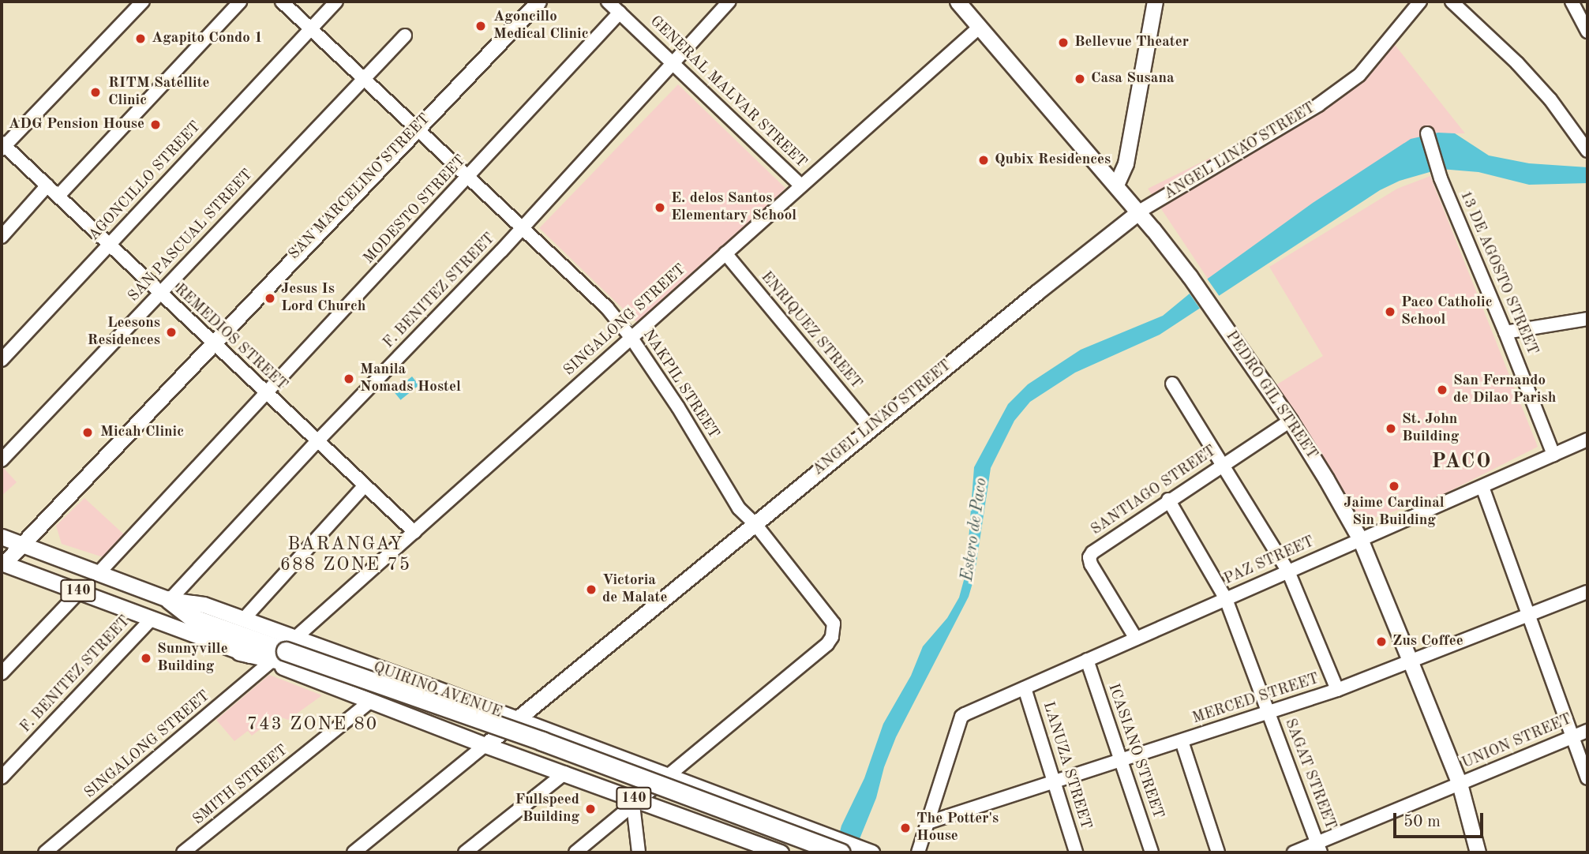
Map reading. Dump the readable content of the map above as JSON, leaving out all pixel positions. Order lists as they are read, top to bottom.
{
  "streets": {
    "main road": [
      "ANGEL LINAO STREET",
      "SAN MARCELINO STREET",
      "PEDRO GIL STREET",
      "140",
      "QUIRINO AVENUE"
    ],
    "street": [
      "GENERAL MALVAR STREET",
      "AGONCILLO STREET",
      "MODESTO STREET",
      "SAN PASCUAL STREET",
      "13 DE AGOSTO STREET",
      "F. BENITEZ STREET",
      "SINGALONG STREET",
      "ENRIQUEZ STREET",
      "REMEDIOS STREET",
      "NAKPIL STREET",
      "SANTIAGO STREET",
      "PAZ STREET",
      "MERCED STREET",
      "UNION STREET",
      "ICASIANO STREET",
      "LANUZA STREET",
      "SAGAT STREET",
      "SMITH STREET"
    ]
  },
  "crossings": [
    ["GENERAL MALVAR STREET", "MODESTO STREET"],
    ["GENERAL MALVAR STREET", "F. BENITEZ STREET"],
    ["GENERAL MALVAR STREET", "SINGALONG STREET"],
    ["ANGEL LINAO STREET", "ENRIQUEZ STREET"],
    ["ANGEL LINAO STREET", "NAKPIL STREET"],
    ["ANGEL LINAO STREET", "PEDRO GIL STREET"],
    ["ANGEL LINAO STREET", "140"],
    ["ANGEL LINAO STREET", "QUIRINO AVENUE"],
    ["AGONCILLO STREET", "REMEDIOS STREET"],
    ["AGONCILLO STREET", "NAKPIL STREET"],
    ["SAN MARCELINO STREET", "REMEDIOS STREET"],
    ["SAN MARCELINO STREET", "NAKPIL STREET"],
    ["SAN MARCELINO STREET", "140"],
    ["SAN MARCELINO STREET", "QUIRINO AVENUE"],
    ["MODESTO STREET", "REMEDIOS STREET"],
    ["MODESTO STREET", "NAKPIL STREET"],
    ["MODESTO STREET", "QUIRINO AVENUE"],
    ["SAN PASCUAL STREET", "REMEDIOS STREET"],
    ["SAN PASCUAL STREET", "NAKPIL STREET"],
    ["13 DE AGOSTO STREET", "PAZ STREET"],
    ["F. BENITEZ STREET", "REMEDIOS STREET"],
    ["F. BENITEZ STREET", "NAKPIL STREET"],
    ["F. BENITEZ STREET", "140"],
    ["F. BENITEZ STREET", "QUIRINO AVENUE"],
    ["SINGALONG STREET", "ENRIQUEZ STREET"],
    ["SINGALONG STREET", "REMEDIOS STREET"],
    ["SINGALONG STREET", "NAKPIL STREET"],
    ["SINGALONG STREET", "PEDRO GIL STREET"],
    ["SINGALONG STREET", "140"],
    ["SINGALONG STREET", "QUIRINO AVENUE"],
    ["NAKPIL STREET", "140"],
    ["NAKPIL STREET", "QUIRINO AVENUE"],
    ["PEDRO GIL STREET", "SANTIAGO STREET"],
    ["PEDRO GIL STREET", "PAZ STREET"],
    ["PEDRO GIL STREET", "MERCED STREET"],
    ["PEDRO GIL STREET", "UNION STREET"],
    ["SANTIAGO STREET", "PAZ STREET"],
    ["SANTIAGO STREET", "SAGAT STREET"],
    ["PAZ STREET", "MERCED STREET"],
    ["PAZ STREET", "ICASIANO STREET"],
    ["PAZ STREET", "LANUZA STREET"],
    ["PAZ STREET", "SAGAT STREET"],
    ["140", "SMITH STREET"],
    ["MERCED STREET", "ICASIANO STREET"],
    ["MERCED STREET", "LANUZA STREET"],
    ["MERCED STREET", "SAGAT STREET"],
    ["UNION STREET", "SAGAT STREET"]
  ],
  "districts": ["PACO", "BARANGAY 688 ZONE 75", "743 ZONE 80"],
  "water": ["Estero de Paco"],
  "places": [
    "Agoncillo Medical Clinic",
    "Agapito Condo 1",
    "Bellevue Theater",
    "Casa Susana",
    "RITM Satellite Clinic",
    "ADG Pension House",
    "Qubix Residences",
    "E. delos Santos Elementary School",
    "Jesus Is Lord Church",
    "Paco Catholic School",
    "Leesons Residences",
    "Manila Nomads Hostel",
    "San Fernando de Dilao Parish",
    "St. John Building",
    "Micah Clinic",
    "Jaime Cardinal Sin Building",
    "Victoria de Malate",
    "Zus Coffee",
    "Sunnyville Building",
    "Fullspeed Building",
    "The Potter's House"
  ],
  "scale_bar": "50 m"
}
